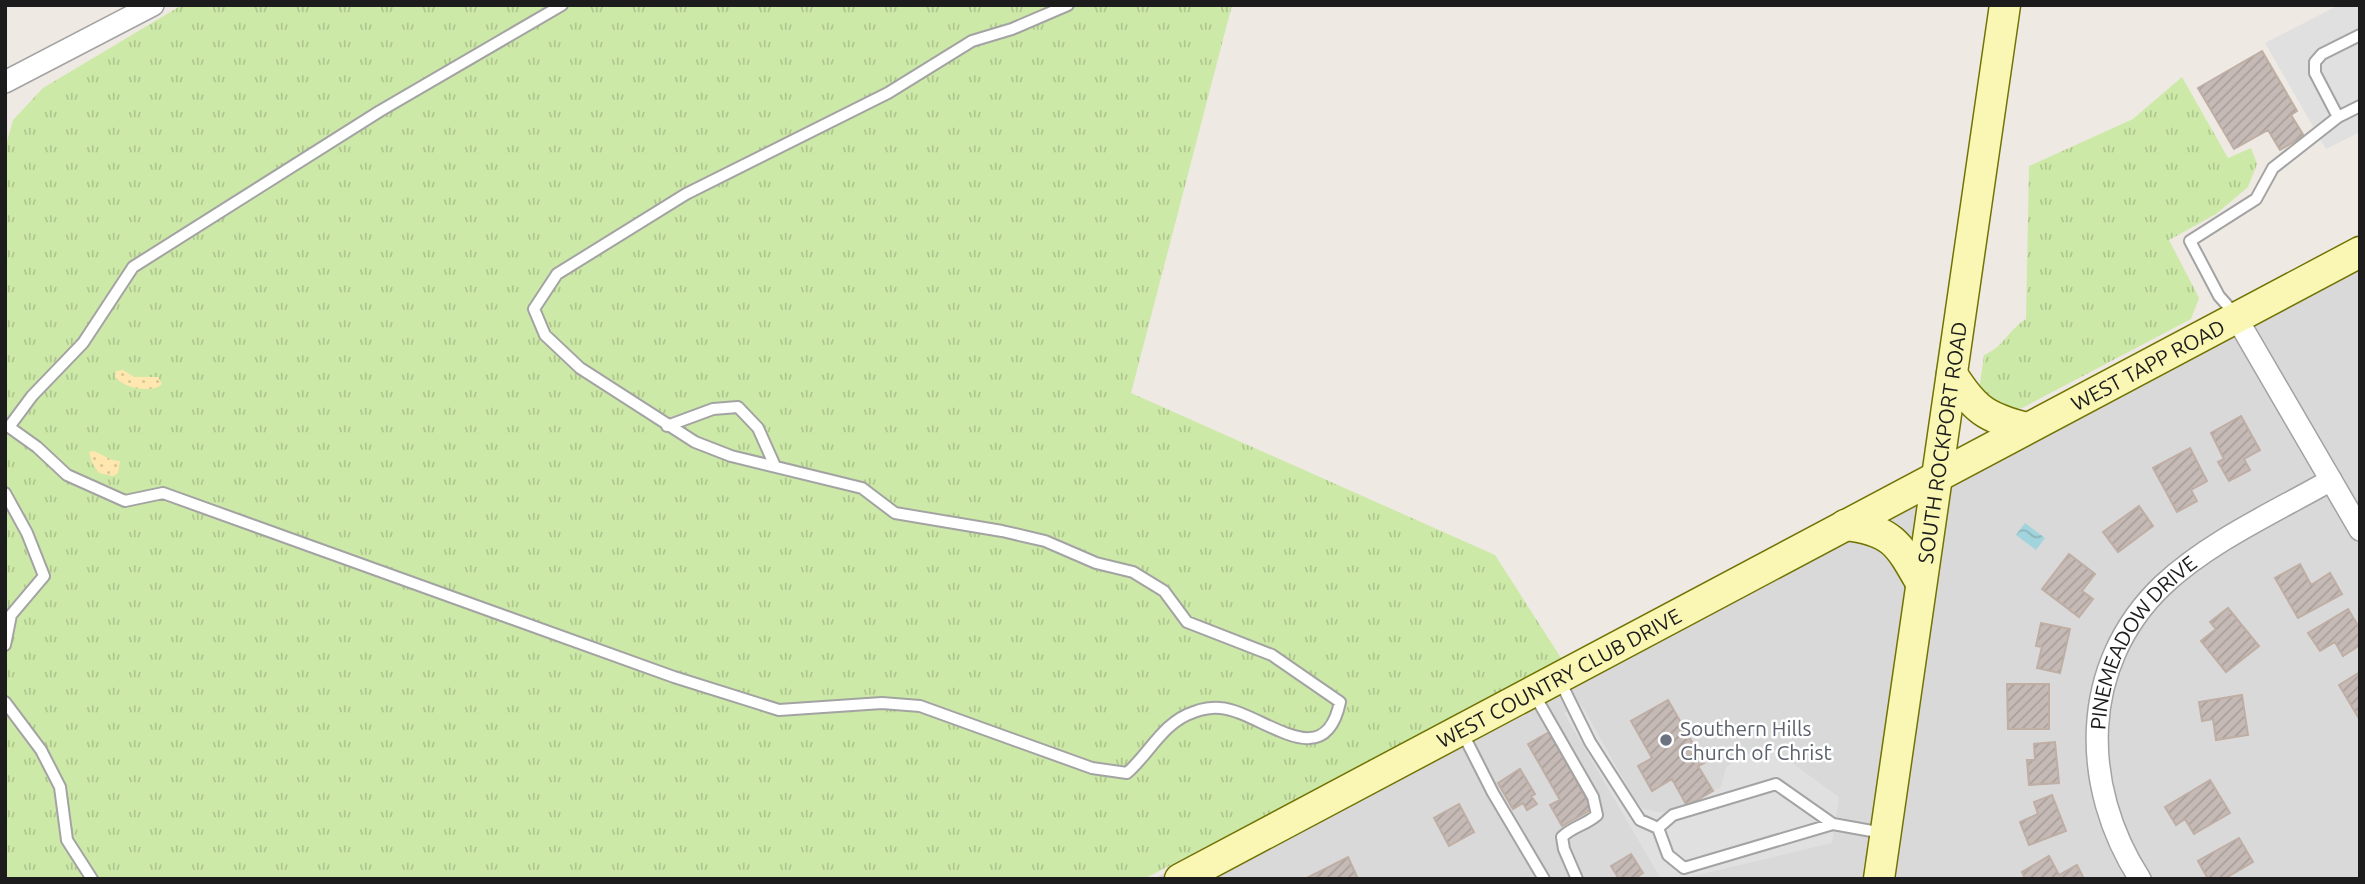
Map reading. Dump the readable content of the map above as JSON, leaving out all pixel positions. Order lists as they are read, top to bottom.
{
  "streets": {
    "main road": ["WEST TAPP ROAD", "SOUTH ROCKPORT ROAD", "WEST COUNTRY CLUB DRIVE"],
    "street": ["PINEMEADOW DRIVE"]
  },
  "crossings": [
    ["WEST TAPP ROAD", "SOUTH ROCKPORT ROAD"],
    ["WEST TAPP ROAD", "WEST COUNTRY CLUB DRIVE"],
    ["SOUTH ROCKPORT ROAD", "WEST COUNTRY CLUB DRIVE"]
  ],
  "places": ["Southern Hills Church of Christ"]
}
